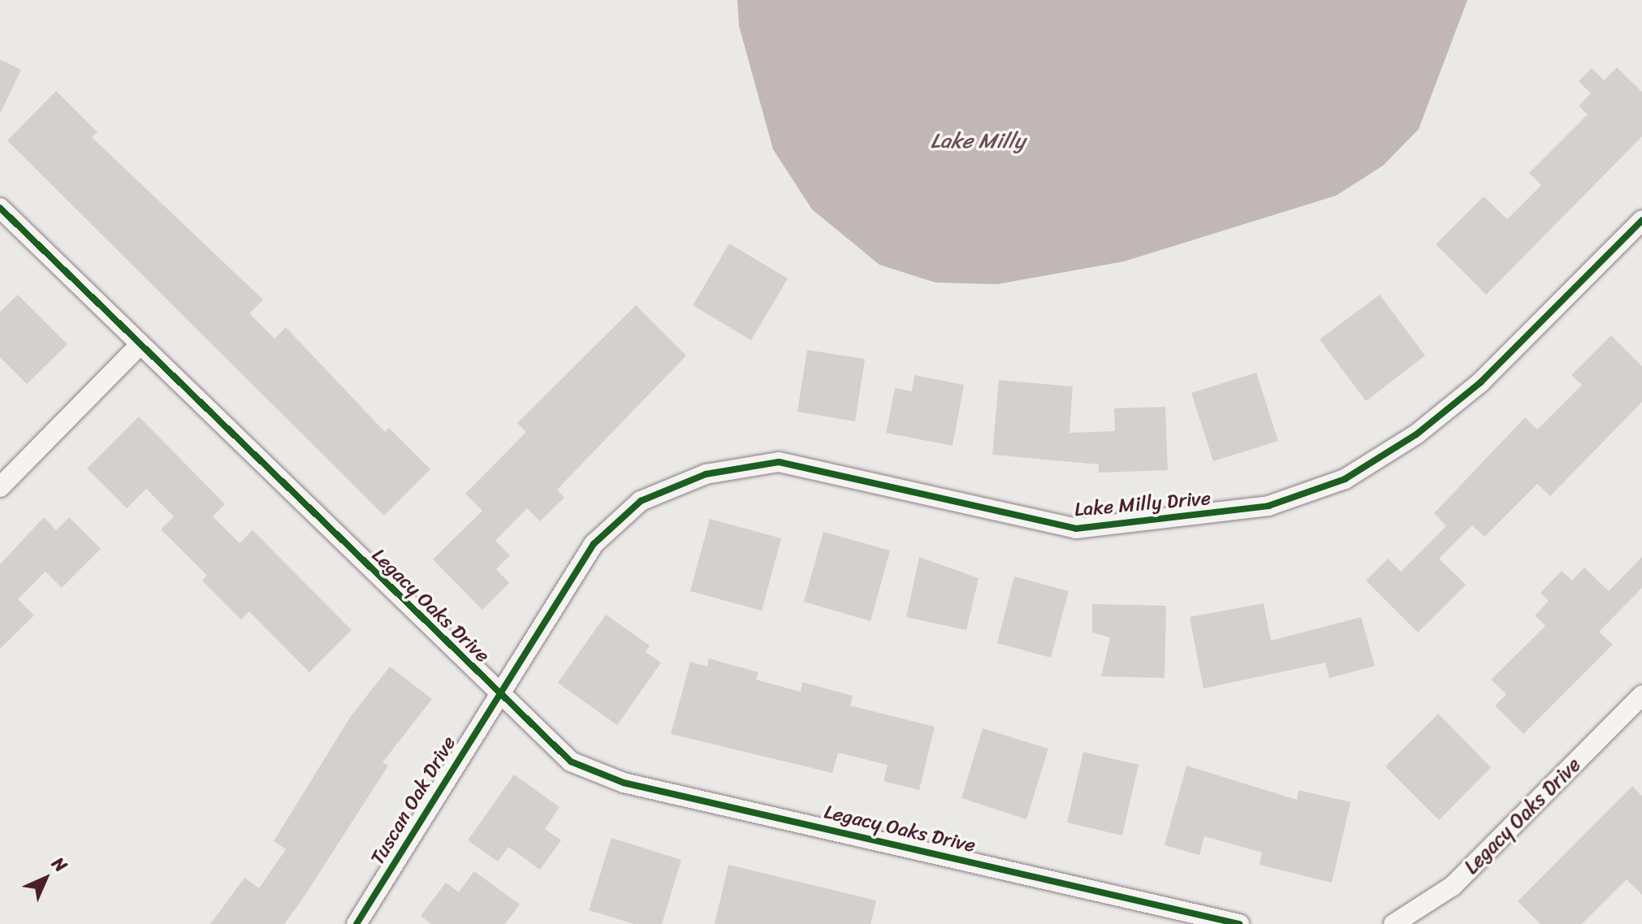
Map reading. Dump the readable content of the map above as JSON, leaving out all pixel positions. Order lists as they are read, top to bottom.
{
  "streets": {
    "street": ["Lake Milly Drive", "Legacy Oaks Drive", "Tuscan Oak Drive"]
  },
  "crossings": [
    ["Lake Milly Drive", "Legacy Oaks Drive"],
    ["Lake Milly Drive", "Tuscan Oak Drive"],
    ["Legacy Oaks Drive", "Tuscan Oak Drive"]
  ],
  "water": ["Lake Milly"],
  "north": "top right"
}
